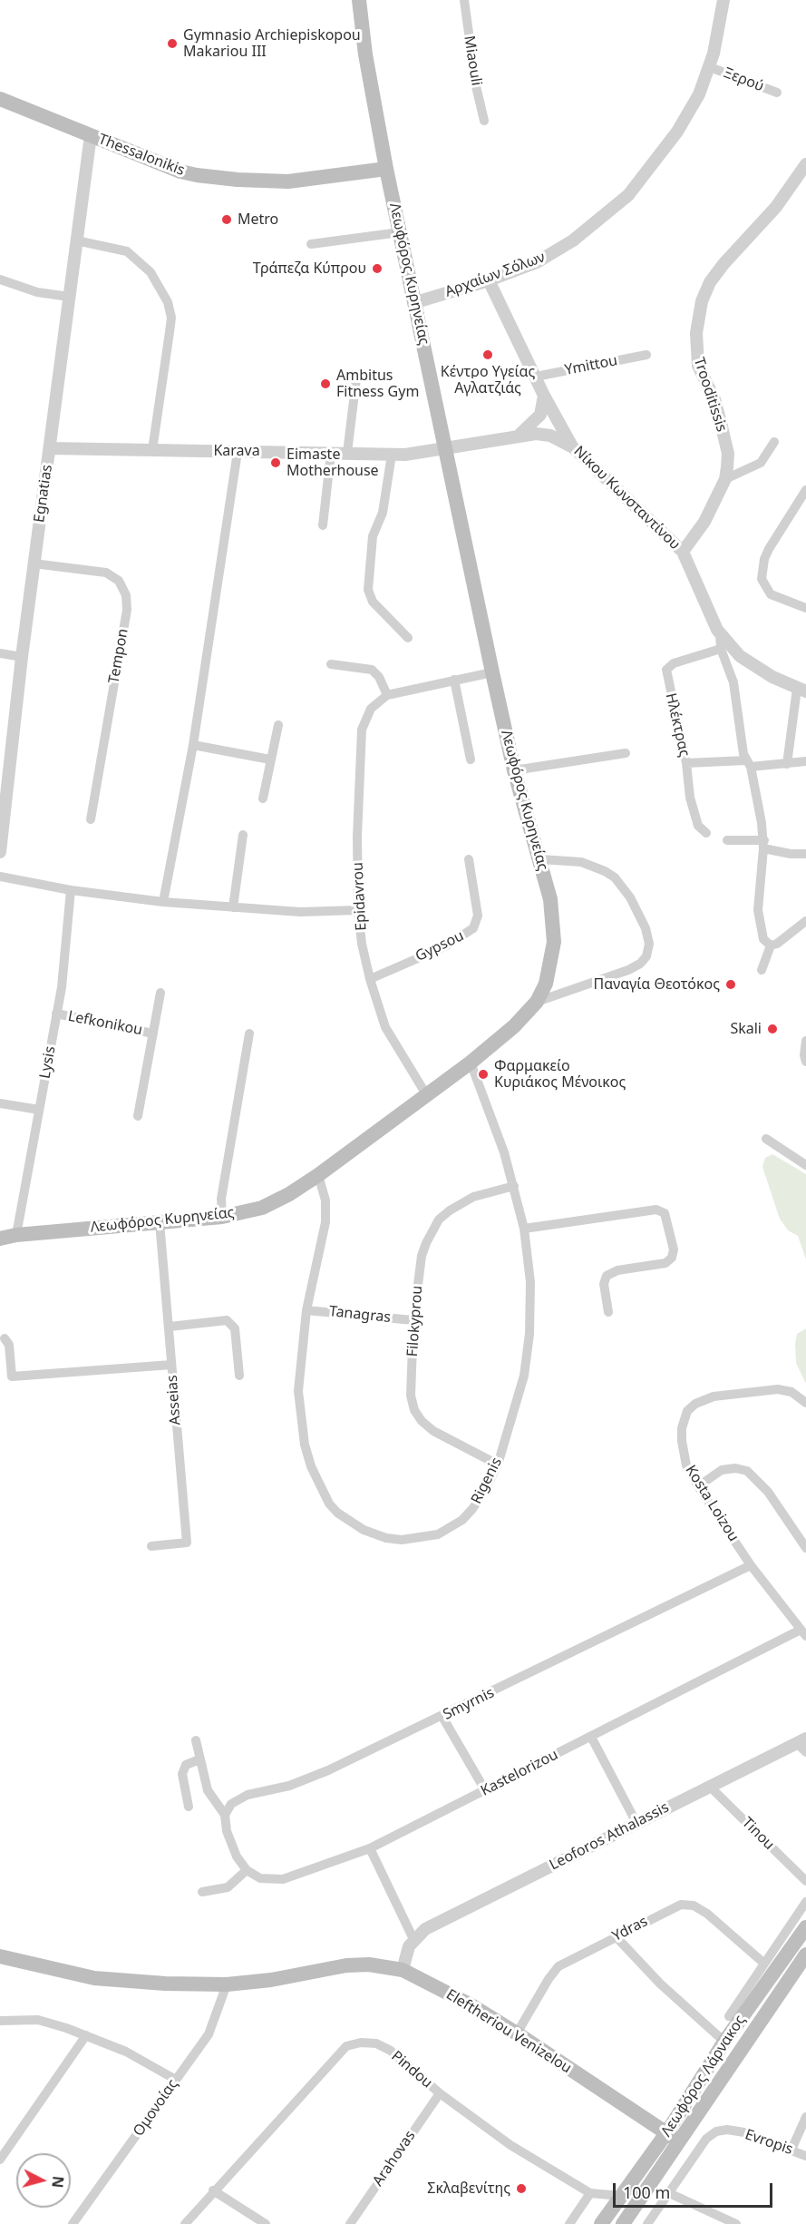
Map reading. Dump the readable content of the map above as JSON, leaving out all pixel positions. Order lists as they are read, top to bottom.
{
  "streets": {
    "main road": [
      "Thessalonikis",
      "Λεωφόρος Κυρηνείας",
      "Eleftheriou Venizelou",
      "Λεωφόρος Λάρνακος"
    ],
    "street": [
      "Miaouli",
      "Ξερού",
      "Αρχαίων Σόλων",
      "Ymittou",
      "Trooditissis",
      "Karava",
      "Egnatias",
      "Νίκου Κωνσταντίνου",
      "Tempon",
      "Ηλέκτρας",
      "Epidavrou",
      "Gypsou",
      "Lefkonikou",
      "Lysis",
      "Tanagras",
      "Filokyprou",
      "Asseias",
      "Rigenis",
      "Kosta Loizou",
      "Smyrnis",
      "Kastelorizou",
      "Tinou",
      "Leoforos Athalassis",
      "Ydras",
      "Pindou",
      "Ομονοίας",
      "Evropis",
      "Arahovas"
    ]
  },
  "crossings": [
    ["Ξερού", "Αρχαίων Σόλων"],
    ["Thessalonikis", "Λεωφόρος Κυρηνείας"],
    ["Thessalonikis", "Egnatias"],
    ["Λεωφόρος Κυρηνείας", "Αρχαίων Σόλων"],
    ["Λεωφόρος Κυρηνείας", "Karava"],
    ["Λεωφόρος Κυρηνείας", "Epidavrou"],
    ["Λεωφόρος Κυρηνείας", "Lysis"],
    ["Λεωφόρος Κυρηνείας", "Asseias"],
    ["Λεωφόρος Κυρηνείας", "Rigenis"],
    ["Αρχαίων Σόλων", "Νίκου Κωνσταντίνου"],
    ["Ymittou", "Νίκου Κωνσταντίνου"],
    ["Trooditissis", "Νίκου Κωνσταντίνου"],
    ["Karava", "Egnatias"],
    ["Karava", "Νίκου Κωνσταντίνου"],
    ["Egnatias", "Tempon"],
    ["Νίκου Κωνσταντίνου", "Ηλέκτρας"],
    ["Epidavrou", "Gypsou"],
    ["Lefkonikou", "Lysis"],
    ["Tanagras", "Filokyprou"],
    ["Tanagras", "Rigenis"],
    ["Filokyprou", "Rigenis"],
    ["Kosta Loizou", "Smyrnis"],
    ["Kosta Loizou", "Kastelorizou"],
    ["Tinou", "Leoforos Athalassis"],
    ["Ydras", "Eleftheriou Venizelou"],
    ["Eleftheriou Venizelou", "Λεωφόρος Λάρνακος"],
    ["Eleftheriou Venizelou", "Ομονοίας"],
    ["Pindou", "Λεωφόρος Λάρνακος"],
    ["Pindou", "Arahovas"]
  ],
  "places": [
    "Gymnasio Archiepiskopou Makariou III",
    "Metro",
    "Τράπεζα Κύπρου",
    "Κέντρο Υγείας Αγλατζιάς",
    "Ambitus Fitness Gym",
    "Eimaste Motherhouse",
    "Παναγία Θεοτόκος",
    "Skali",
    "Φαρμακείο Κυριάκος Μένοικος",
    "Σκλαβενίτης"
  ],
  "scale_bar": "100 m",
  "north": "right"
}
